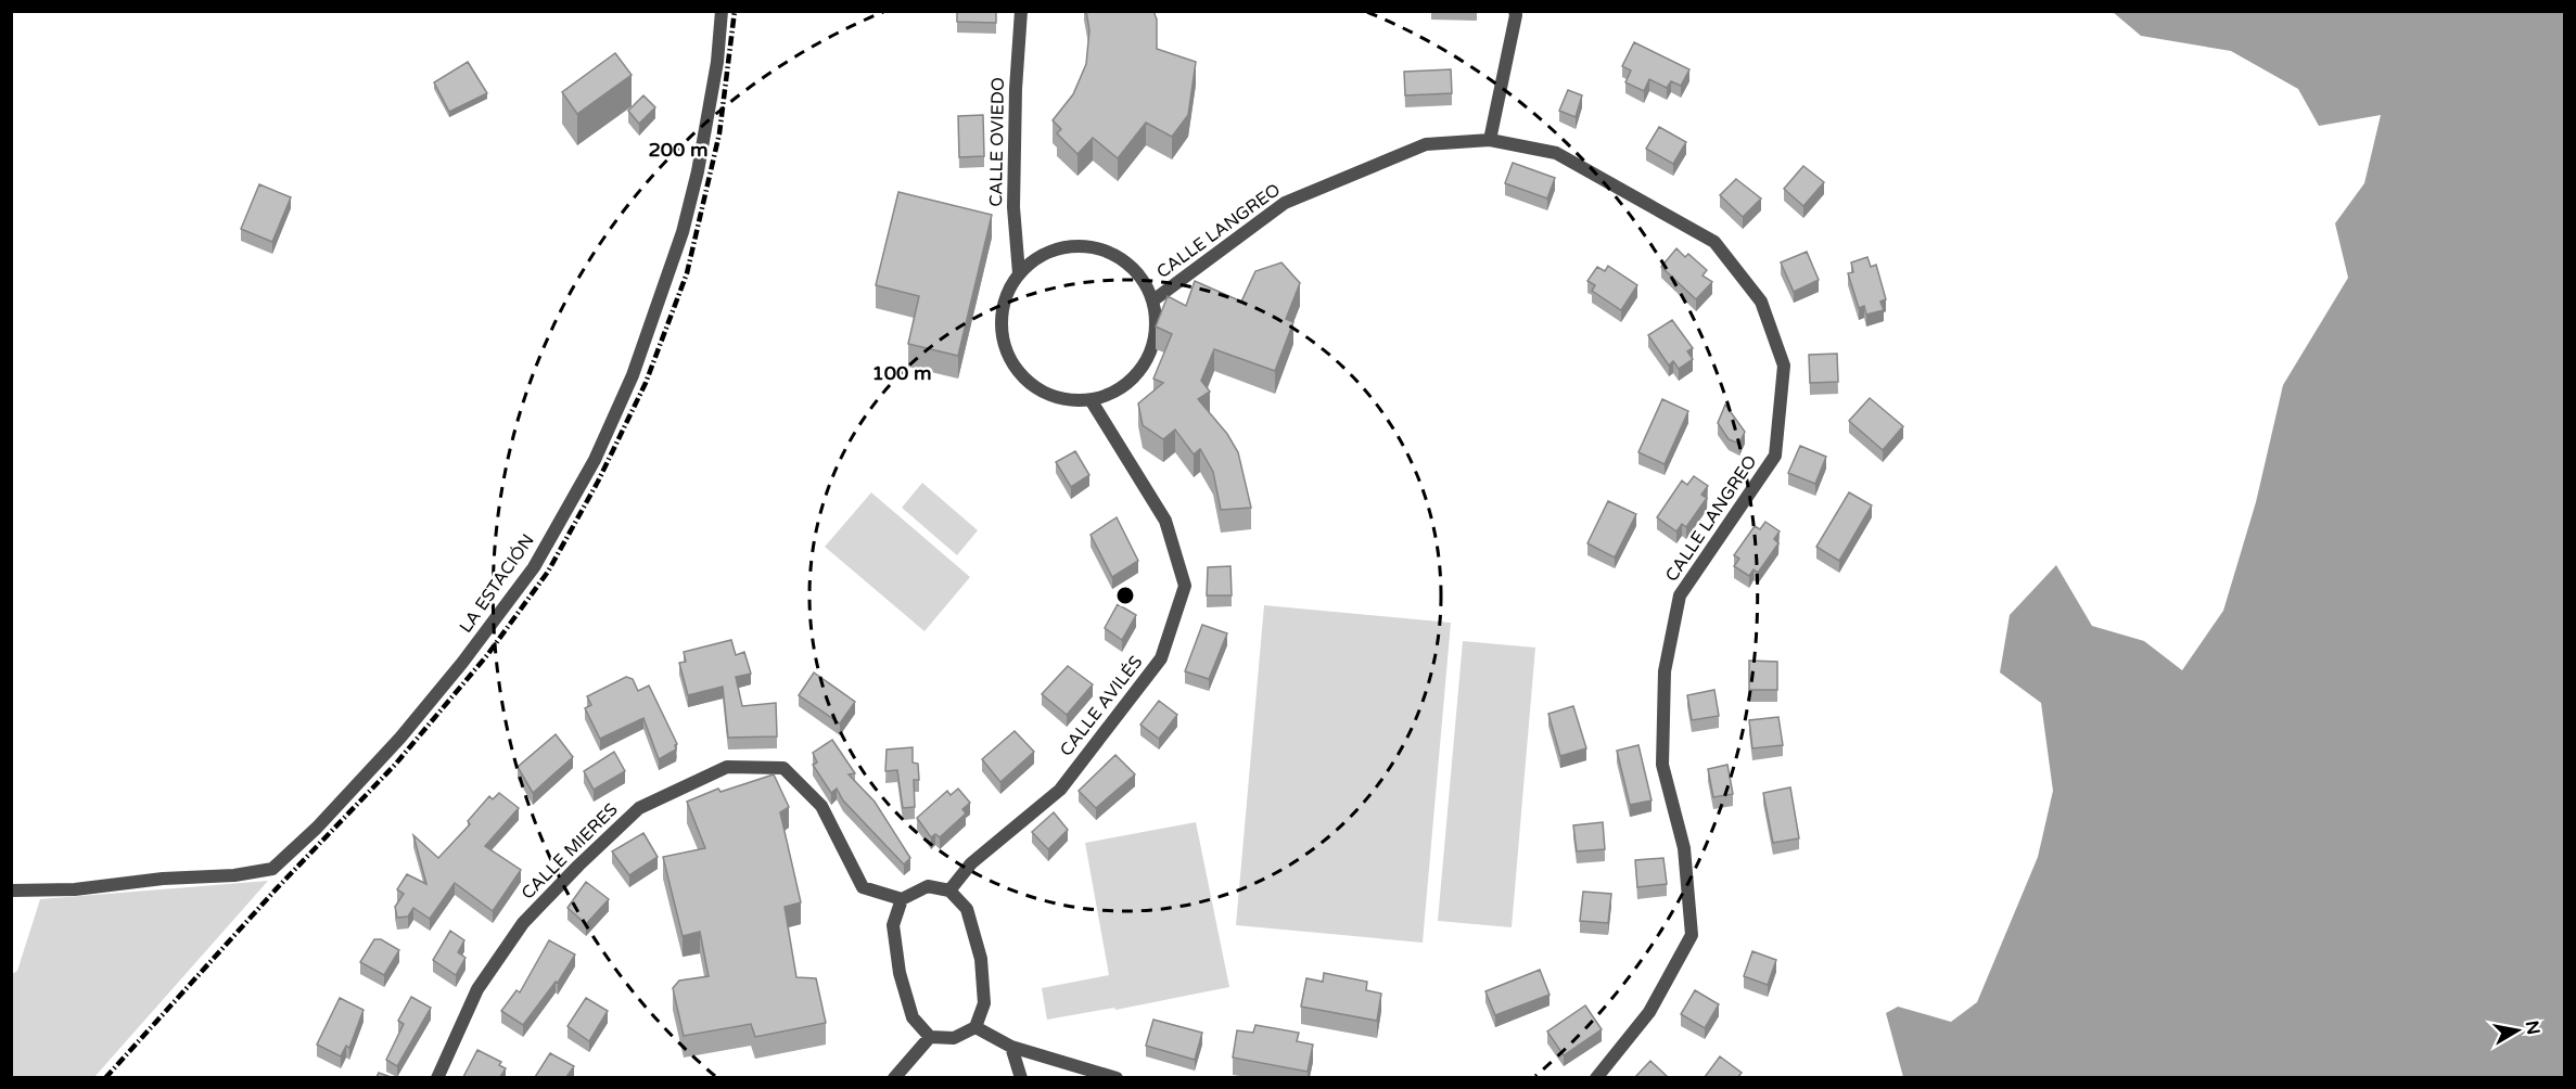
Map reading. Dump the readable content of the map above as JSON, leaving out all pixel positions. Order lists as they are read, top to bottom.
{
  "streets": {
    "street": [
      "CALLE OVIEDO",
      "CALLE LANGREO",
      "LA ESTACIÓN",
      "CALLE AVILÉS",
      "CALLE MIERES"
    ]
  },
  "crossings": [
    ["CALLE OVIEDO", "CALLE LANGREO"],
    ["CALLE OVIEDO", "CALLE AVILÉS"],
    ["CALLE LANGREO", "CALLE AVILÉS"]
  ],
  "north": "right",
  "rings": ["200 m", "100 m"]
}
